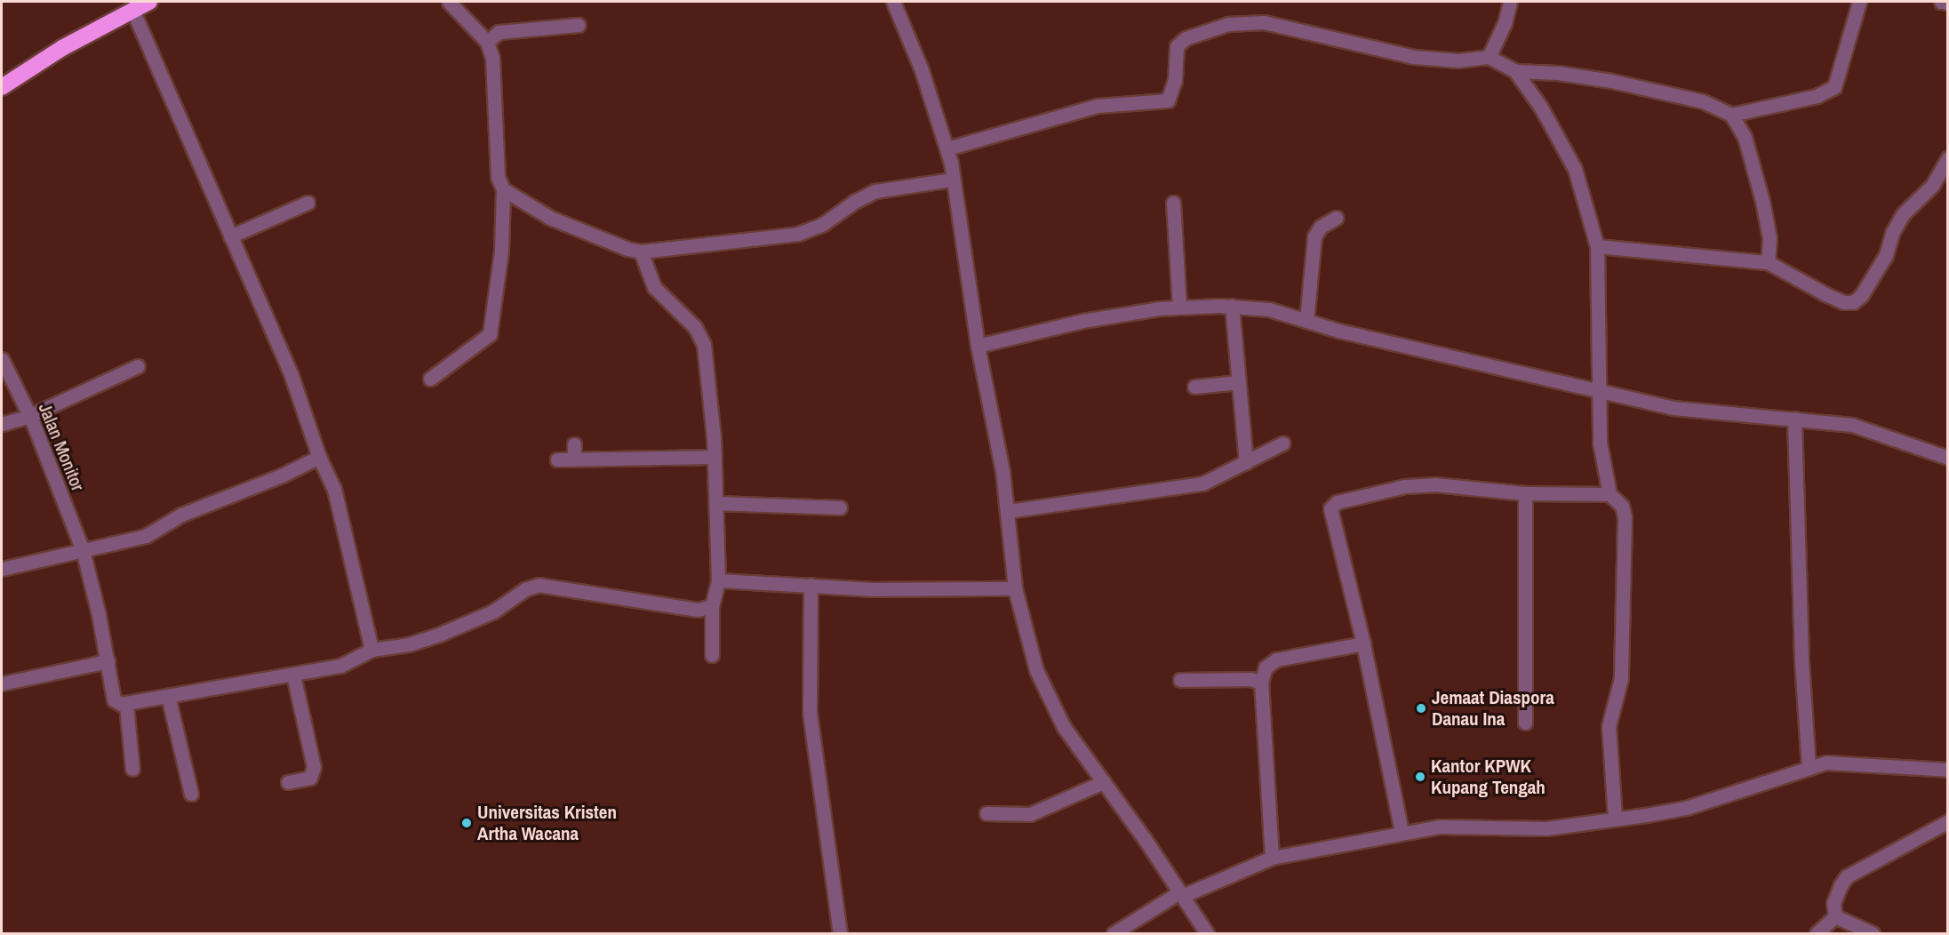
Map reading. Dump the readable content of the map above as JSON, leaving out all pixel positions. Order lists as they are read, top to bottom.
{
  "streets": {
    "street": ["Jalan Monitor"]
  },
  "places": ["Jemaat Diaspora Danau Ina", "Kantor KPWK Kupang Tengah", "Universitas Kristen Artha Wacana"]
}
